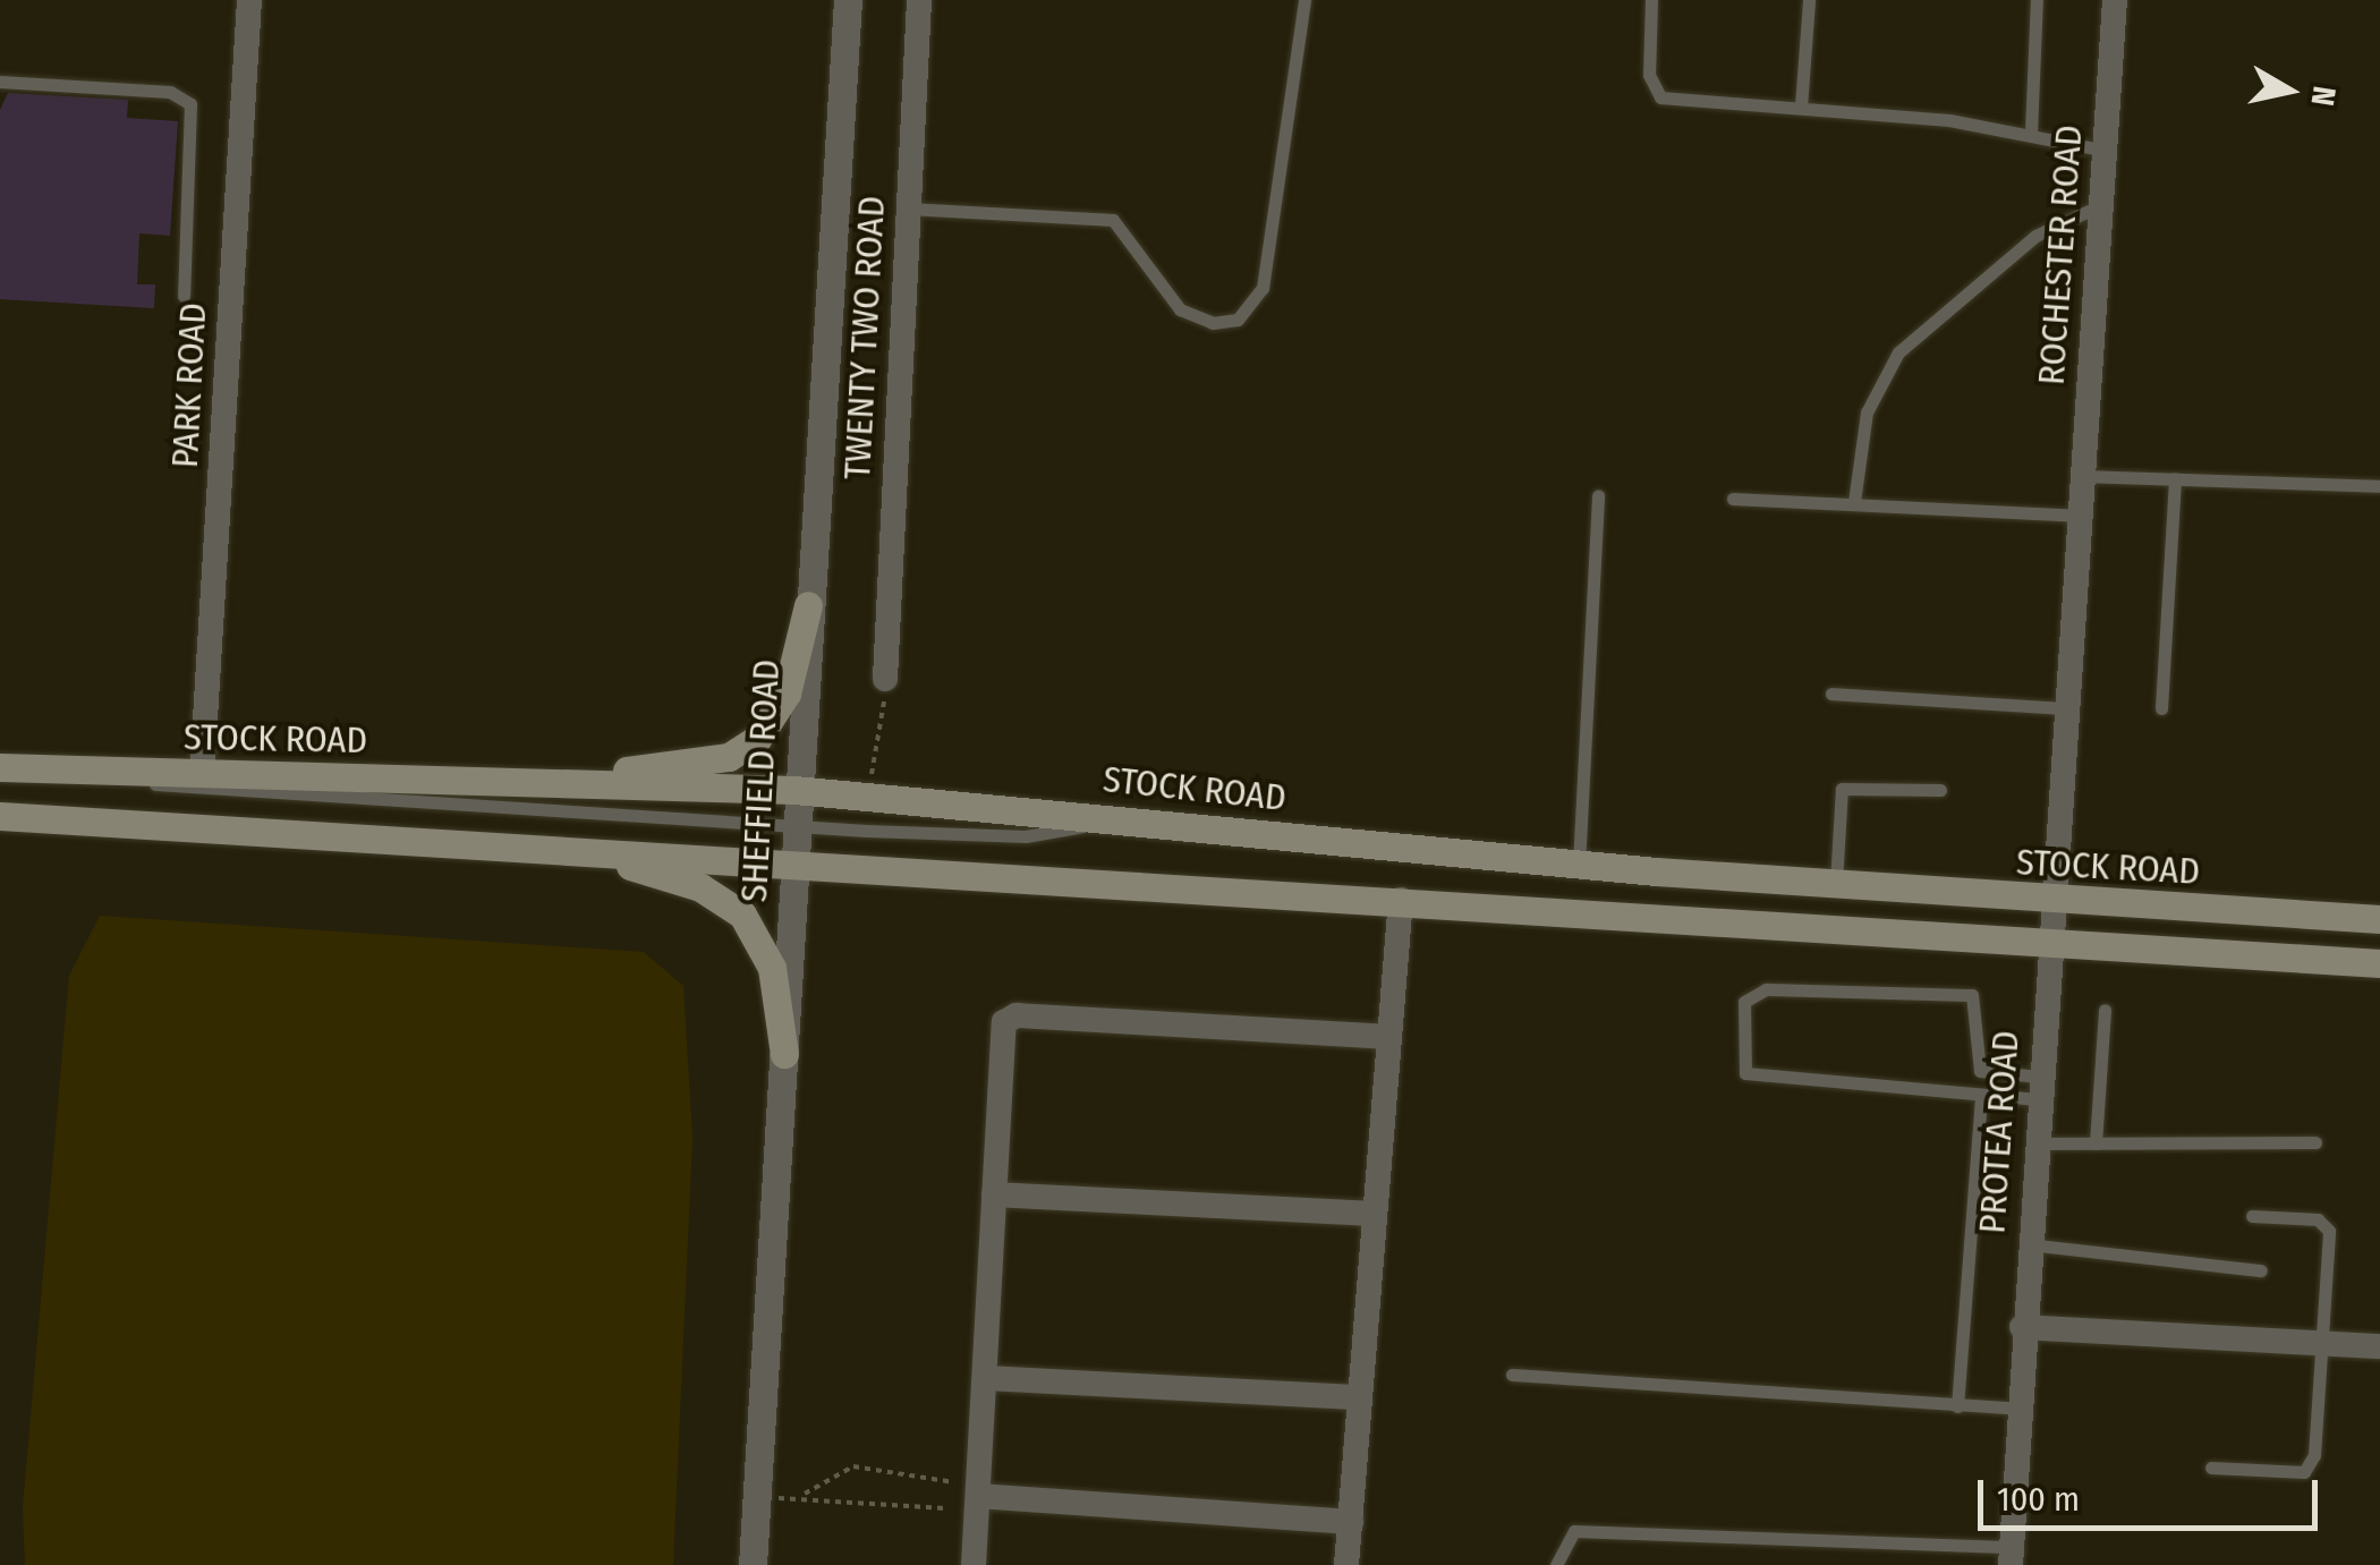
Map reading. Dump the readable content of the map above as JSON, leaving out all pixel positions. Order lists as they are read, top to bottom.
{
  "streets": {
    "main road": ["STOCK ROAD"],
    "street": [
      "ROCHESTER ROAD",
      "TWENTY TWO ROAD",
      "PARK ROAD",
      "SHEFFIELD ROAD",
      "PROTEA ROAD"
    ]
  },
  "crossings": [
    ["ROCHESTER ROAD", "STOCK ROAD"],
    ["ROCHESTER ROAD", "PROTEA ROAD"],
    ["PARK ROAD", "STOCK ROAD"],
    ["STOCK ROAD", "SHEFFIELD ROAD"],
    ["STOCK ROAD", "PROTEA ROAD"]
  ],
  "scale_bar": "100 m",
  "north": "right"
}
